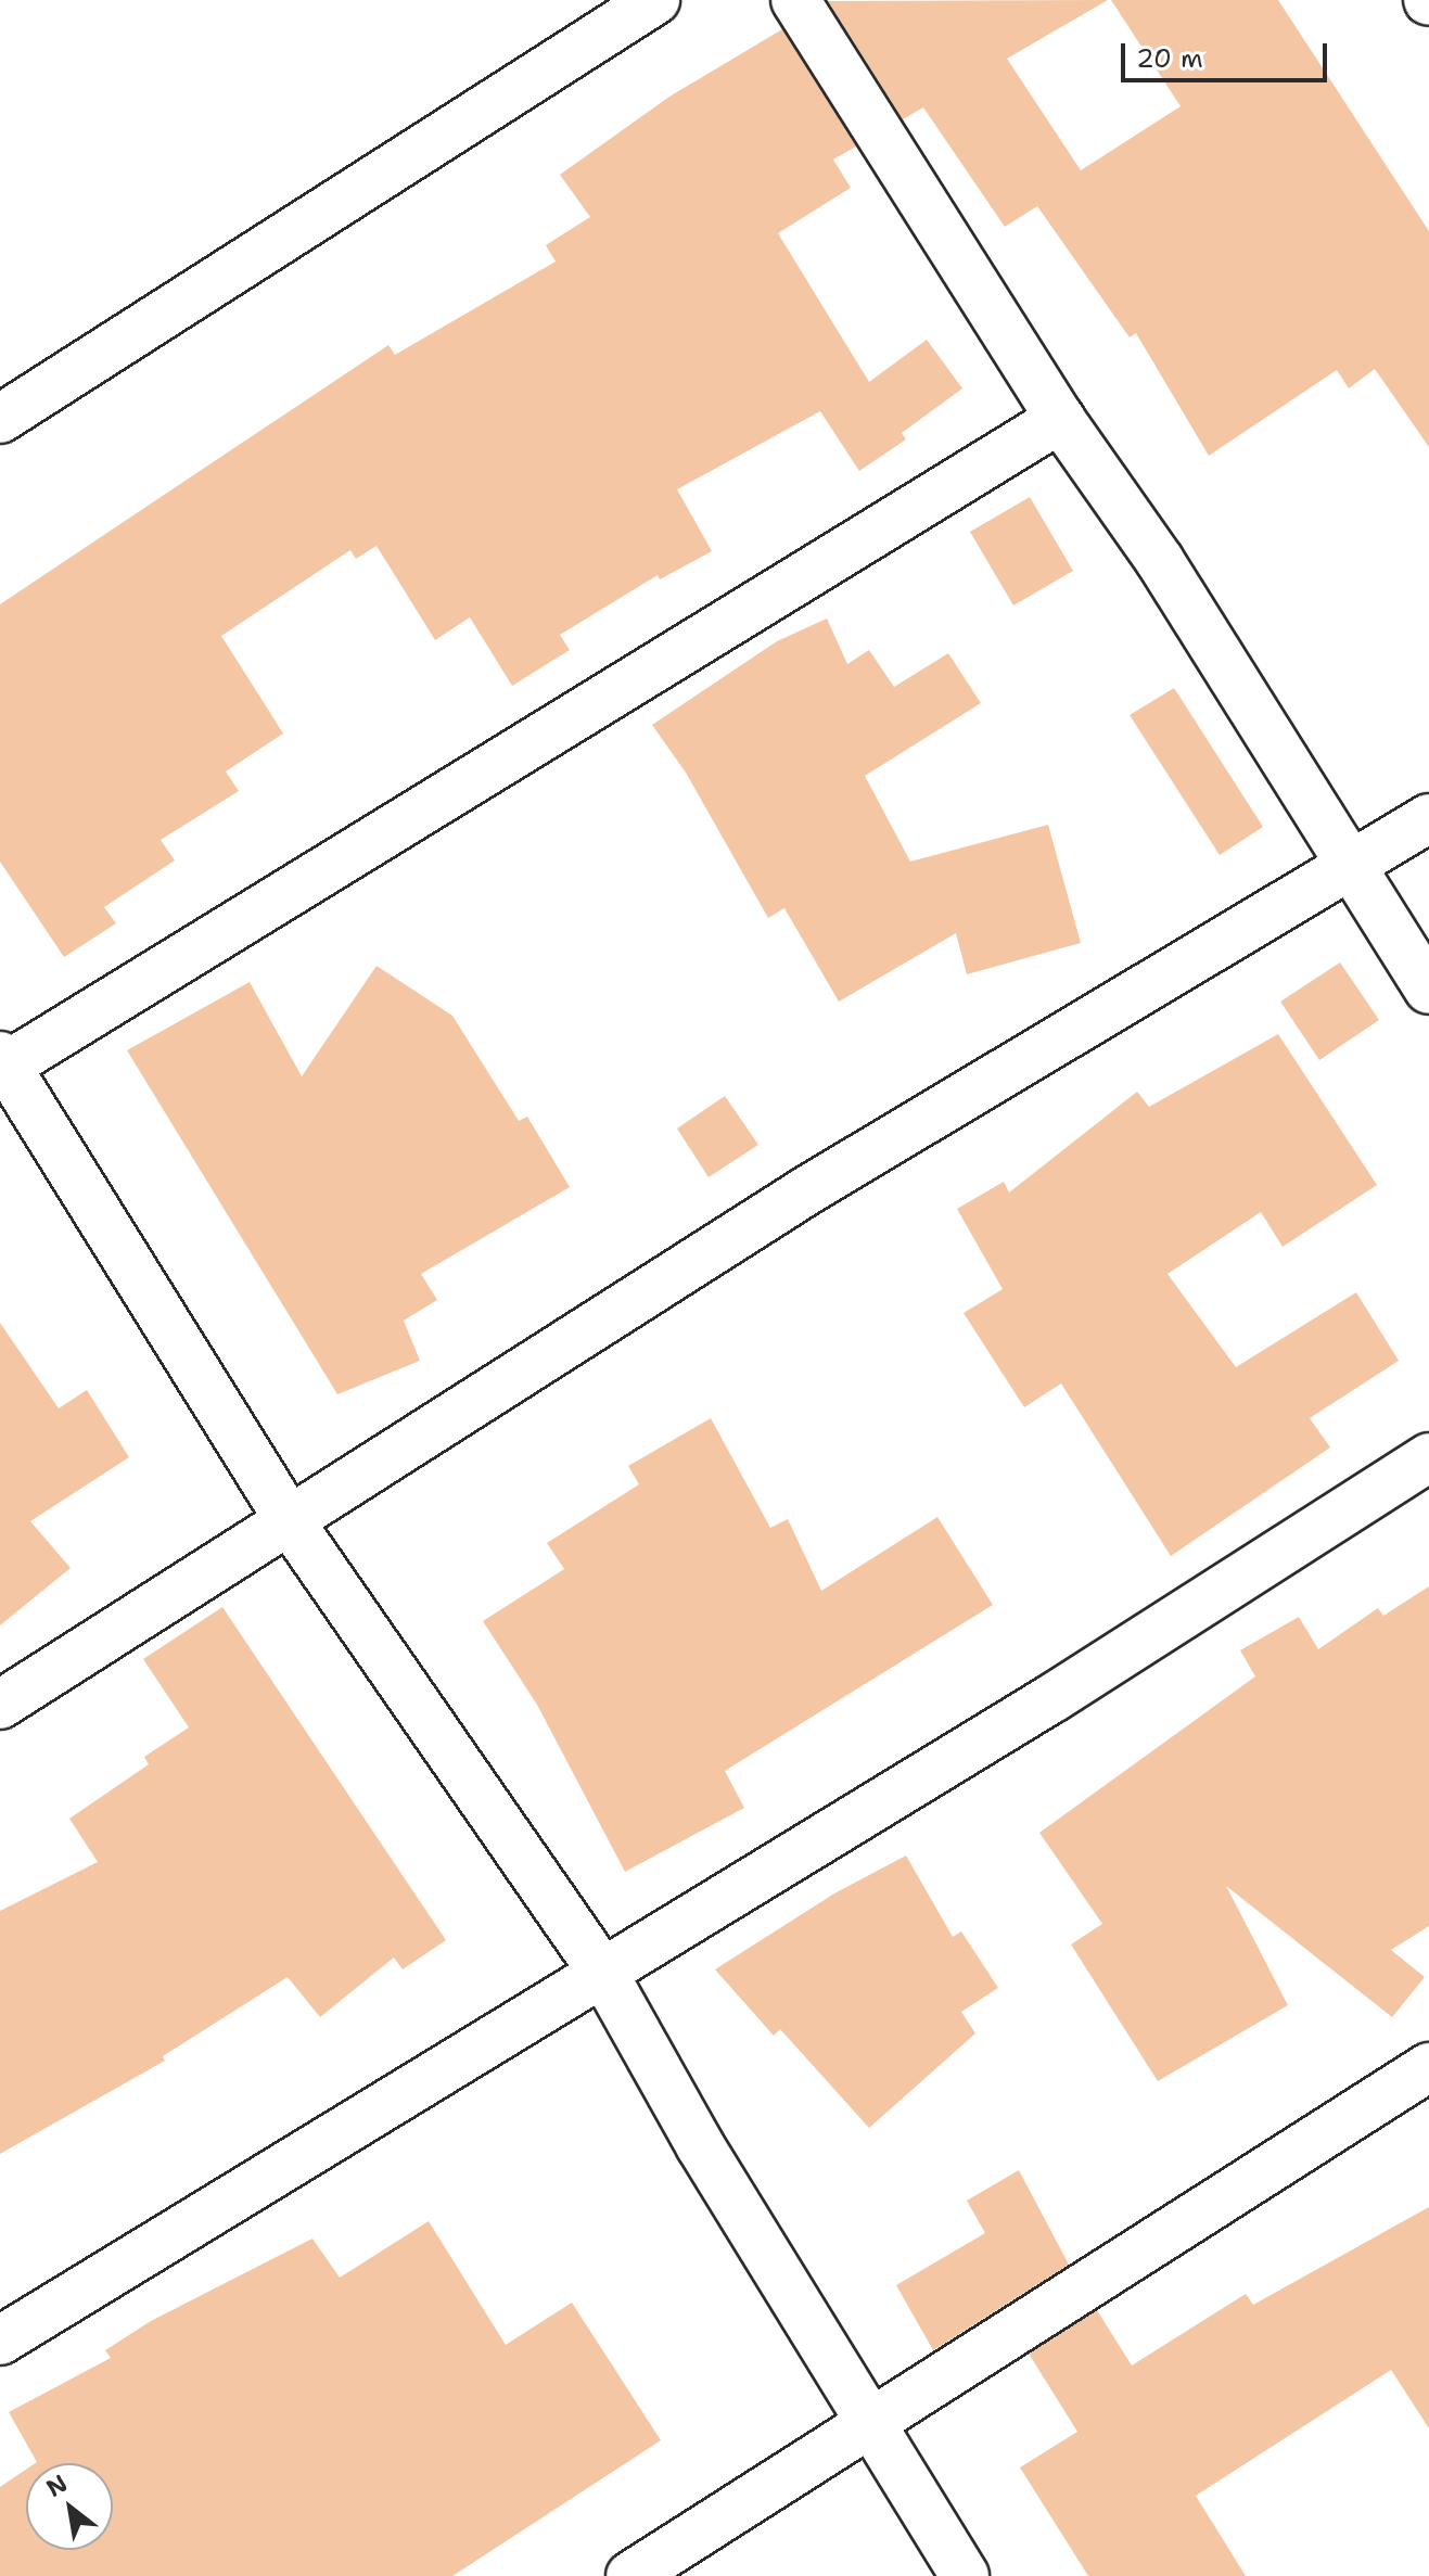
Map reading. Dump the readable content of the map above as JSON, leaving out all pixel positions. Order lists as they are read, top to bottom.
{
  "scale_bar": "20 m",
  "north": "top left"
}
